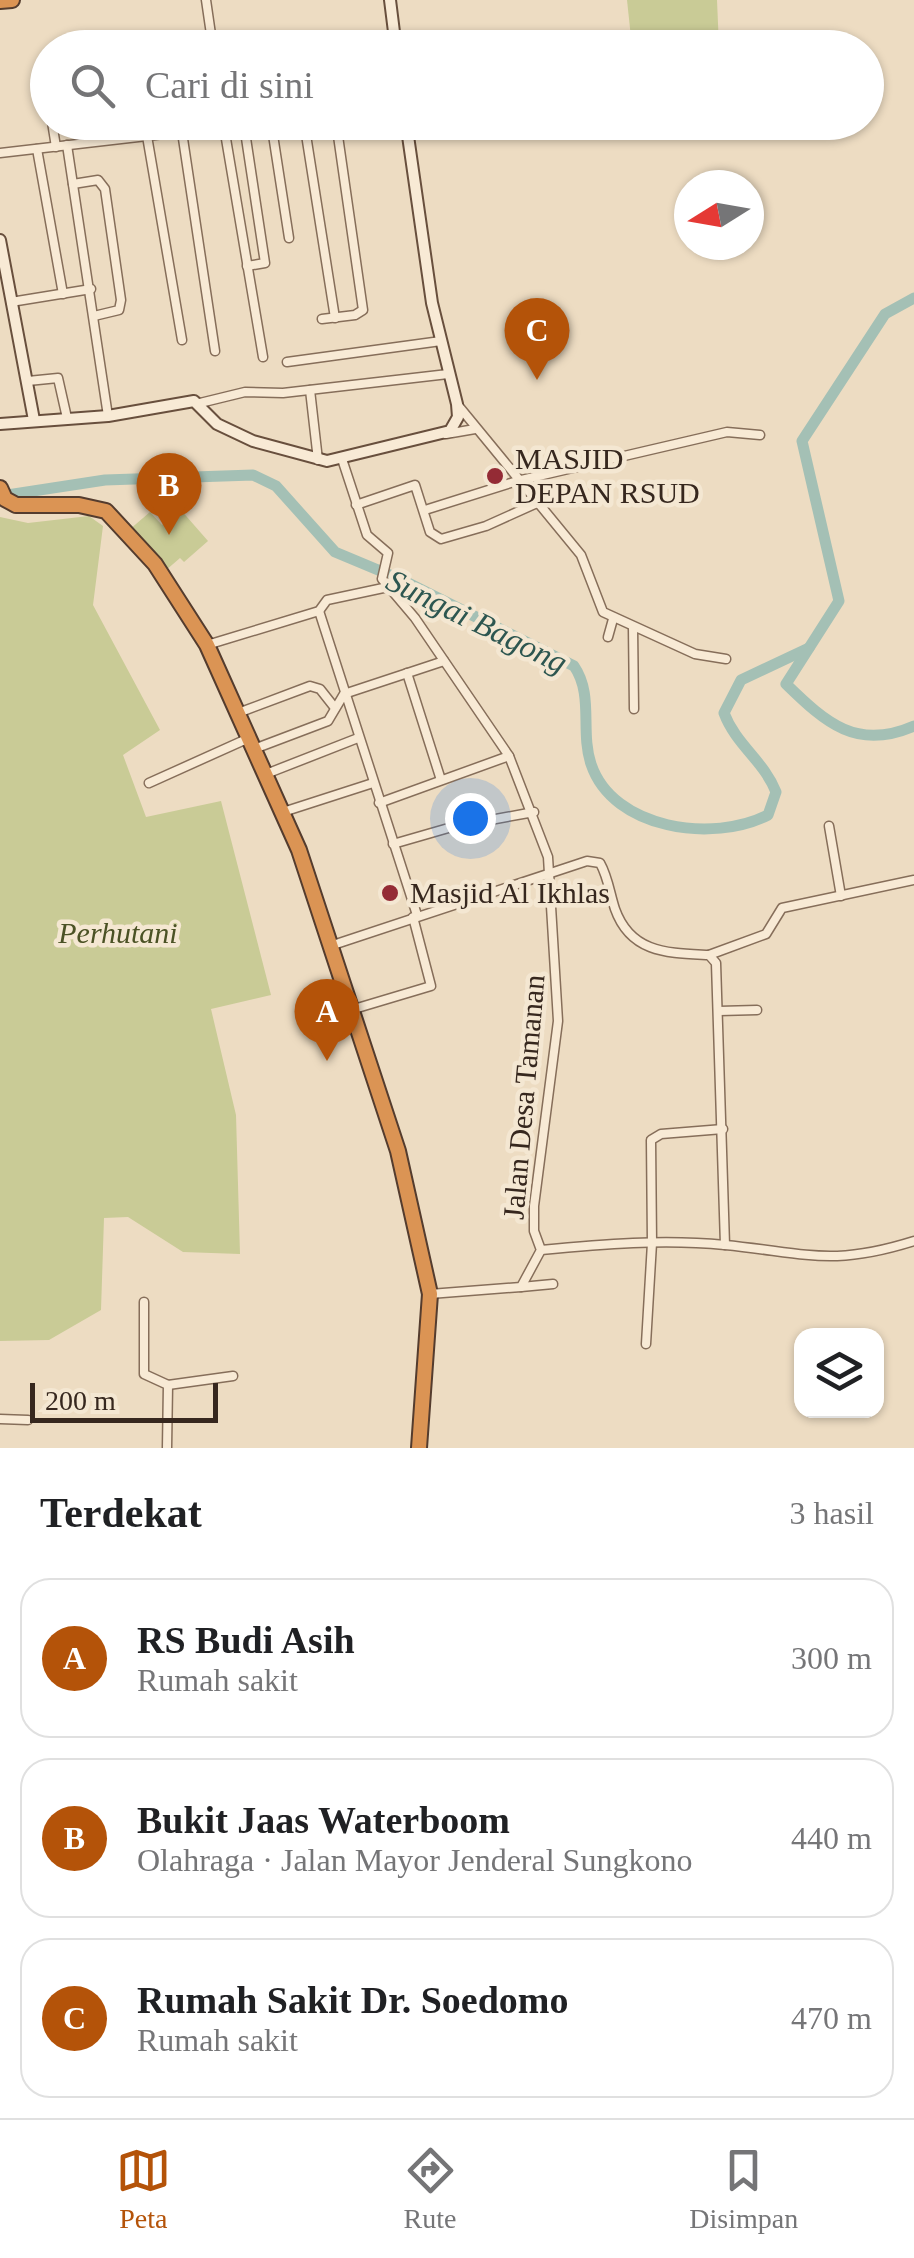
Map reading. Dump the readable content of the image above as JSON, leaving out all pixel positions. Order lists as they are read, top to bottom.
{
  "streets": {
    "street": ["Jalan Desa Tamanan"]
  },
  "water": ["Sungai Bagong"],
  "parks": ["Perhutani"],
  "places": ["MASJID DEPAN RSUD", "Masjid Al Ikhlas"],
  "scale_bar": "200 m",
  "north": "left",
  "page": {
    "search": "Cari di sini",
    "pins": ["C", "B", "A"],
    "scale": "200 m",
    "heading": ["Terdekat", "3 hasil"],
    "list": [
      {
        "mark": "A",
        "name": "RS Budi Asih",
        "note": "Rumah sakit",
        "value": "300 m"
      },
      {
        "mark": "B",
        "name": "Bukit Jaas Waterboom",
        "note": "Olahraga · Jalan Mayor Jenderal Sungkono",
        "value": "440 m"
      },
      {
        "mark": "C",
        "name": "Rumah Sakit Dr. Soedomo",
        "note": "Rumah sakit",
        "value": "470 m"
      }
    ],
    "nav": ["Peta", "Rute", "Disimpan"]
  }
}
